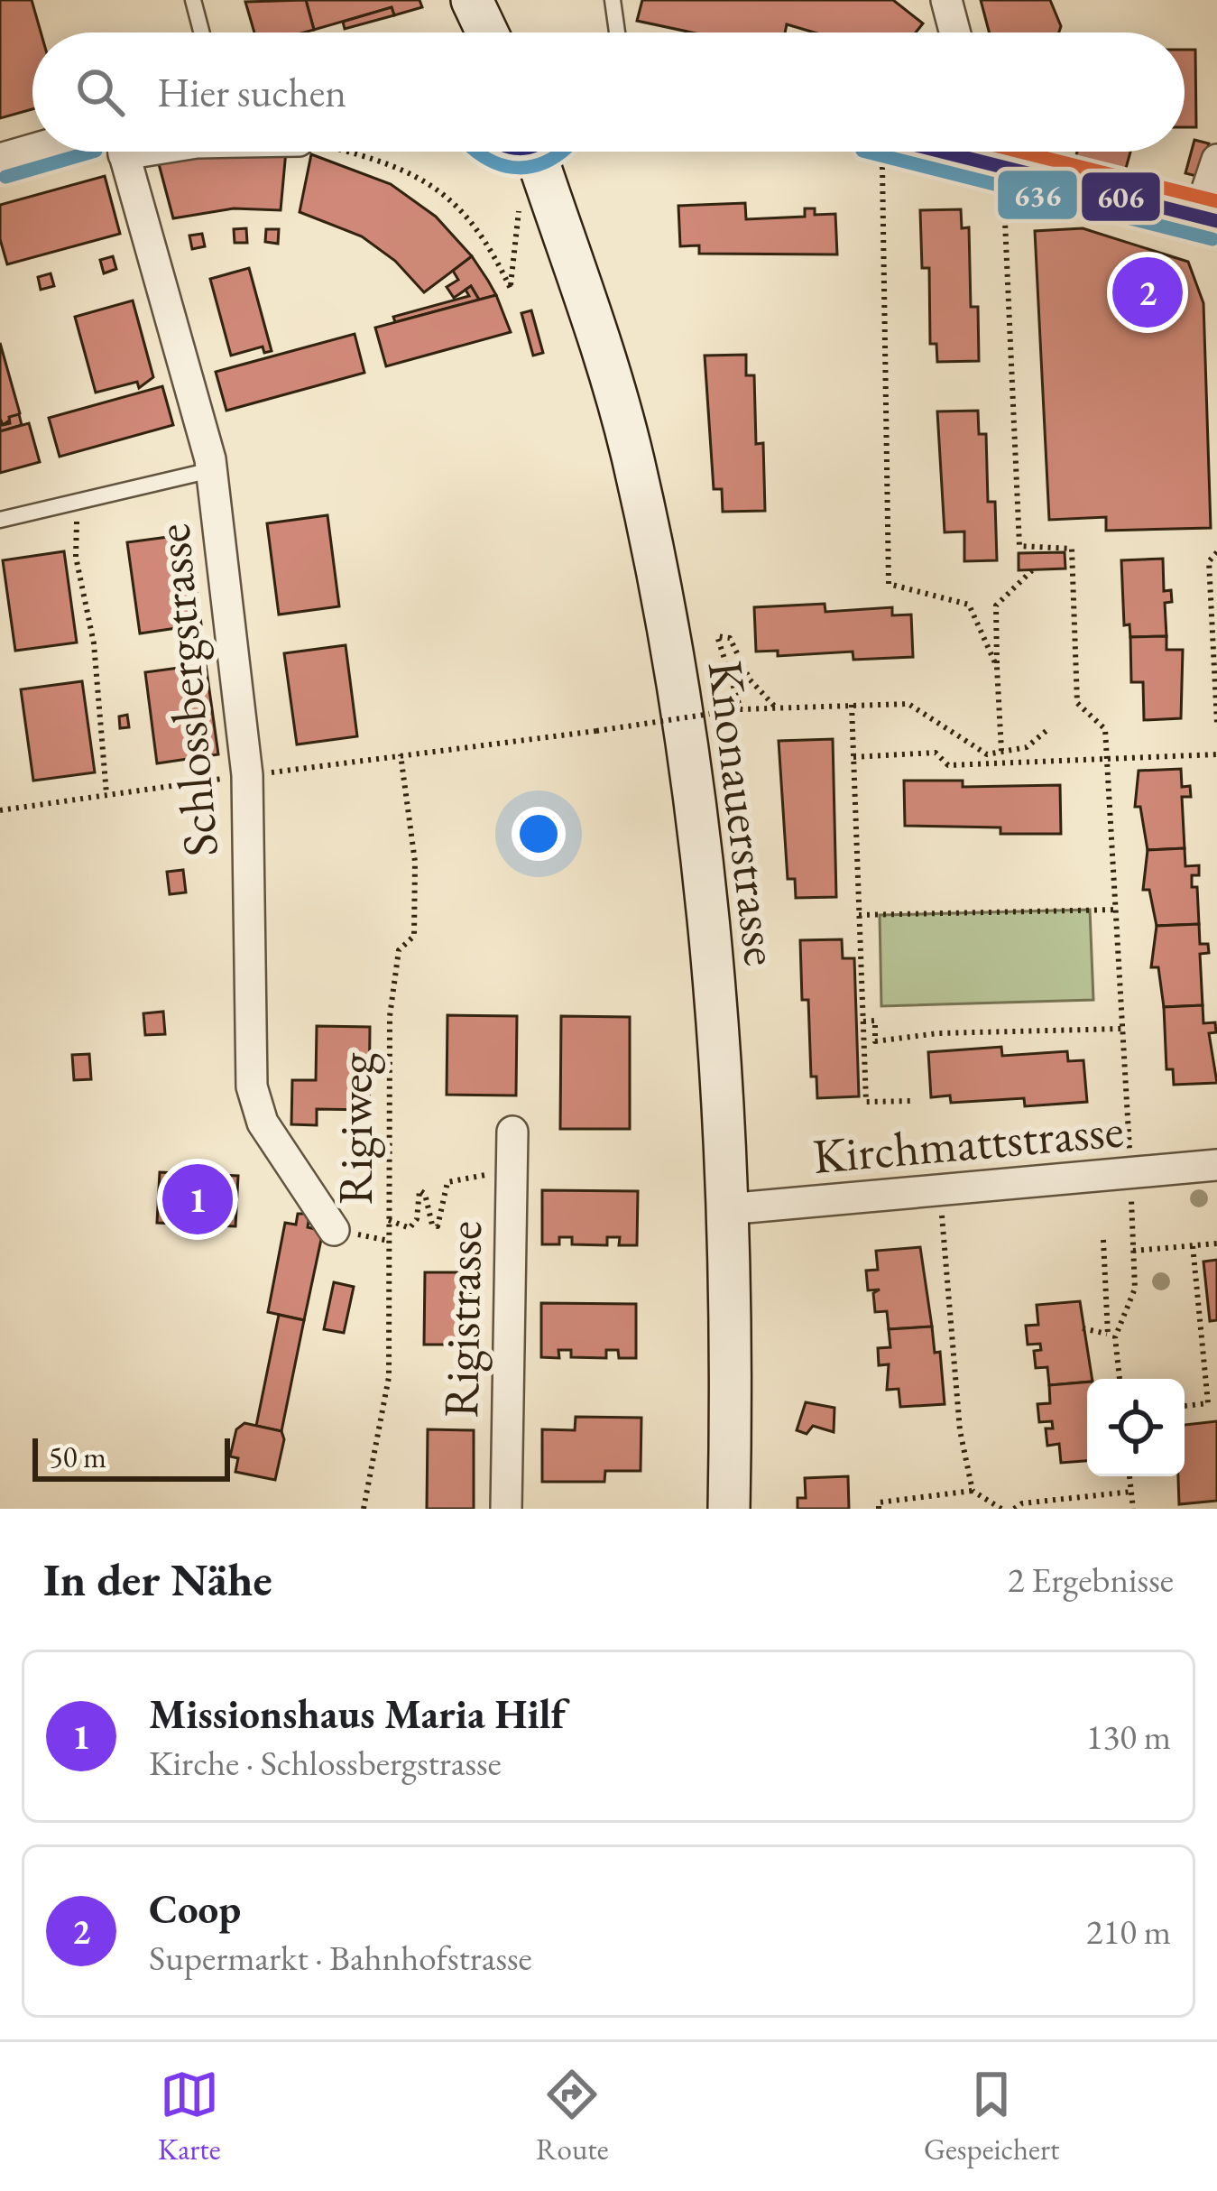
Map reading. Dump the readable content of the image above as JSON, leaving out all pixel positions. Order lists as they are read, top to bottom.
{
  "streets": {
    "street": [
      "Schlossbergstrasse",
      "Knonauerstrasse",
      "Kirchmattstrasse",
      "Rigistrasse"
    ],
    "path": ["Rigiweg"]
  },
  "crossings": [
    ["Knonauerstrasse", "Kirchmattstrasse"]
  ],
  "lines": ["transit line 606", "transit line 636"],
  "scale_bar": "50 m",
  "page": {
    "search": "Hier suchen",
    "pins": ["2", "1"],
    "scale": "50 m",
    "heading": ["In der Nähe", "2 Ergebnisse"],
    "list": [
      {
        "mark": "1",
        "name": "Missionshaus Maria Hilf",
        "note": "Kirche · Schlossbergstrasse",
        "value": "130 m"
      },
      {
        "mark": "2",
        "name": "Coop",
        "note": "Supermarkt · Bahnhofstrasse",
        "value": "210 m"
      }
    ],
    "nav": ["Karte", "Route", "Gespeichert"]
  }
}
